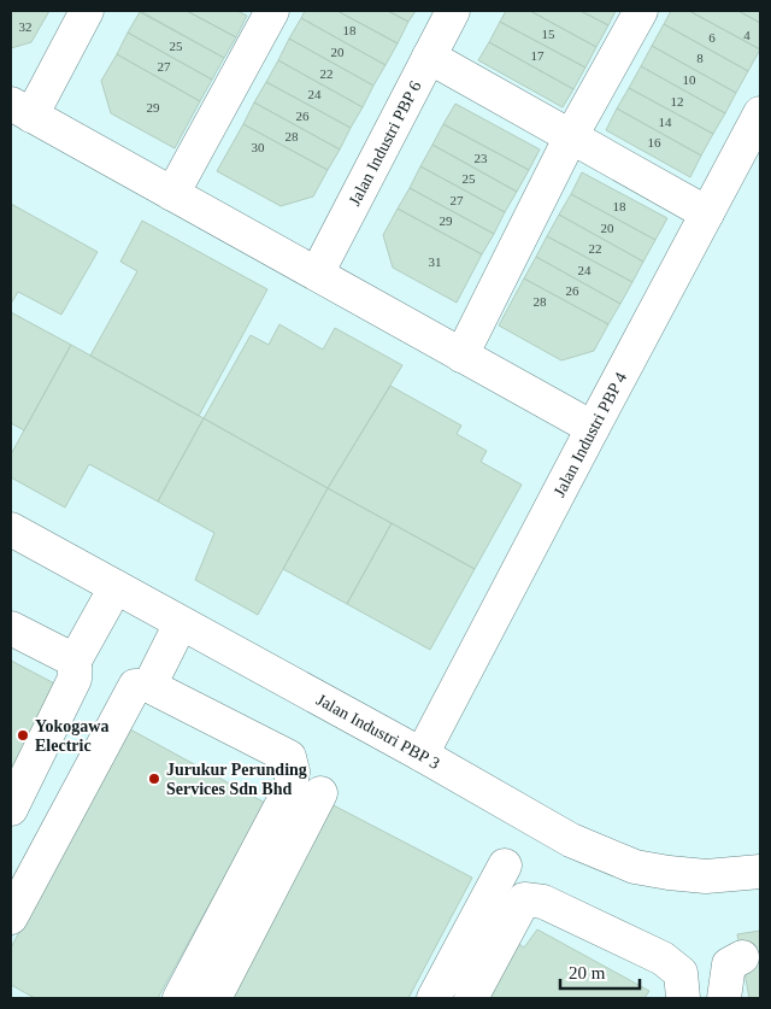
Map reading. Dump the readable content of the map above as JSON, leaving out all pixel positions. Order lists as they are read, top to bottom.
{
  "streets": {
    "street": ["Jalan Industri PBP 6", "Jalan Industri PBP 4", "Jalan Industri PBP 3"]
  },
  "crossings": [
    ["Jalan Industri PBP 4", "Jalan Industri PBP 3"]
  ],
  "places": ["Yokogawa Electric", "Jurukur Perunding Services Sdn Bhd"],
  "house_numbers": [
    "32",
    "18",
    "15",
    "4",
    "6",
    "25",
    "20",
    "17",
    "8",
    "27",
    "22",
    "10",
    "24",
    "12",
    "29",
    "26",
    "14",
    "28",
    "16",
    "30",
    "23",
    "25",
    "27",
    "18",
    "29",
    "20",
    "22",
    "31",
    "24",
    "26",
    "28"
  ],
  "scale_bar": "20 m"
}
